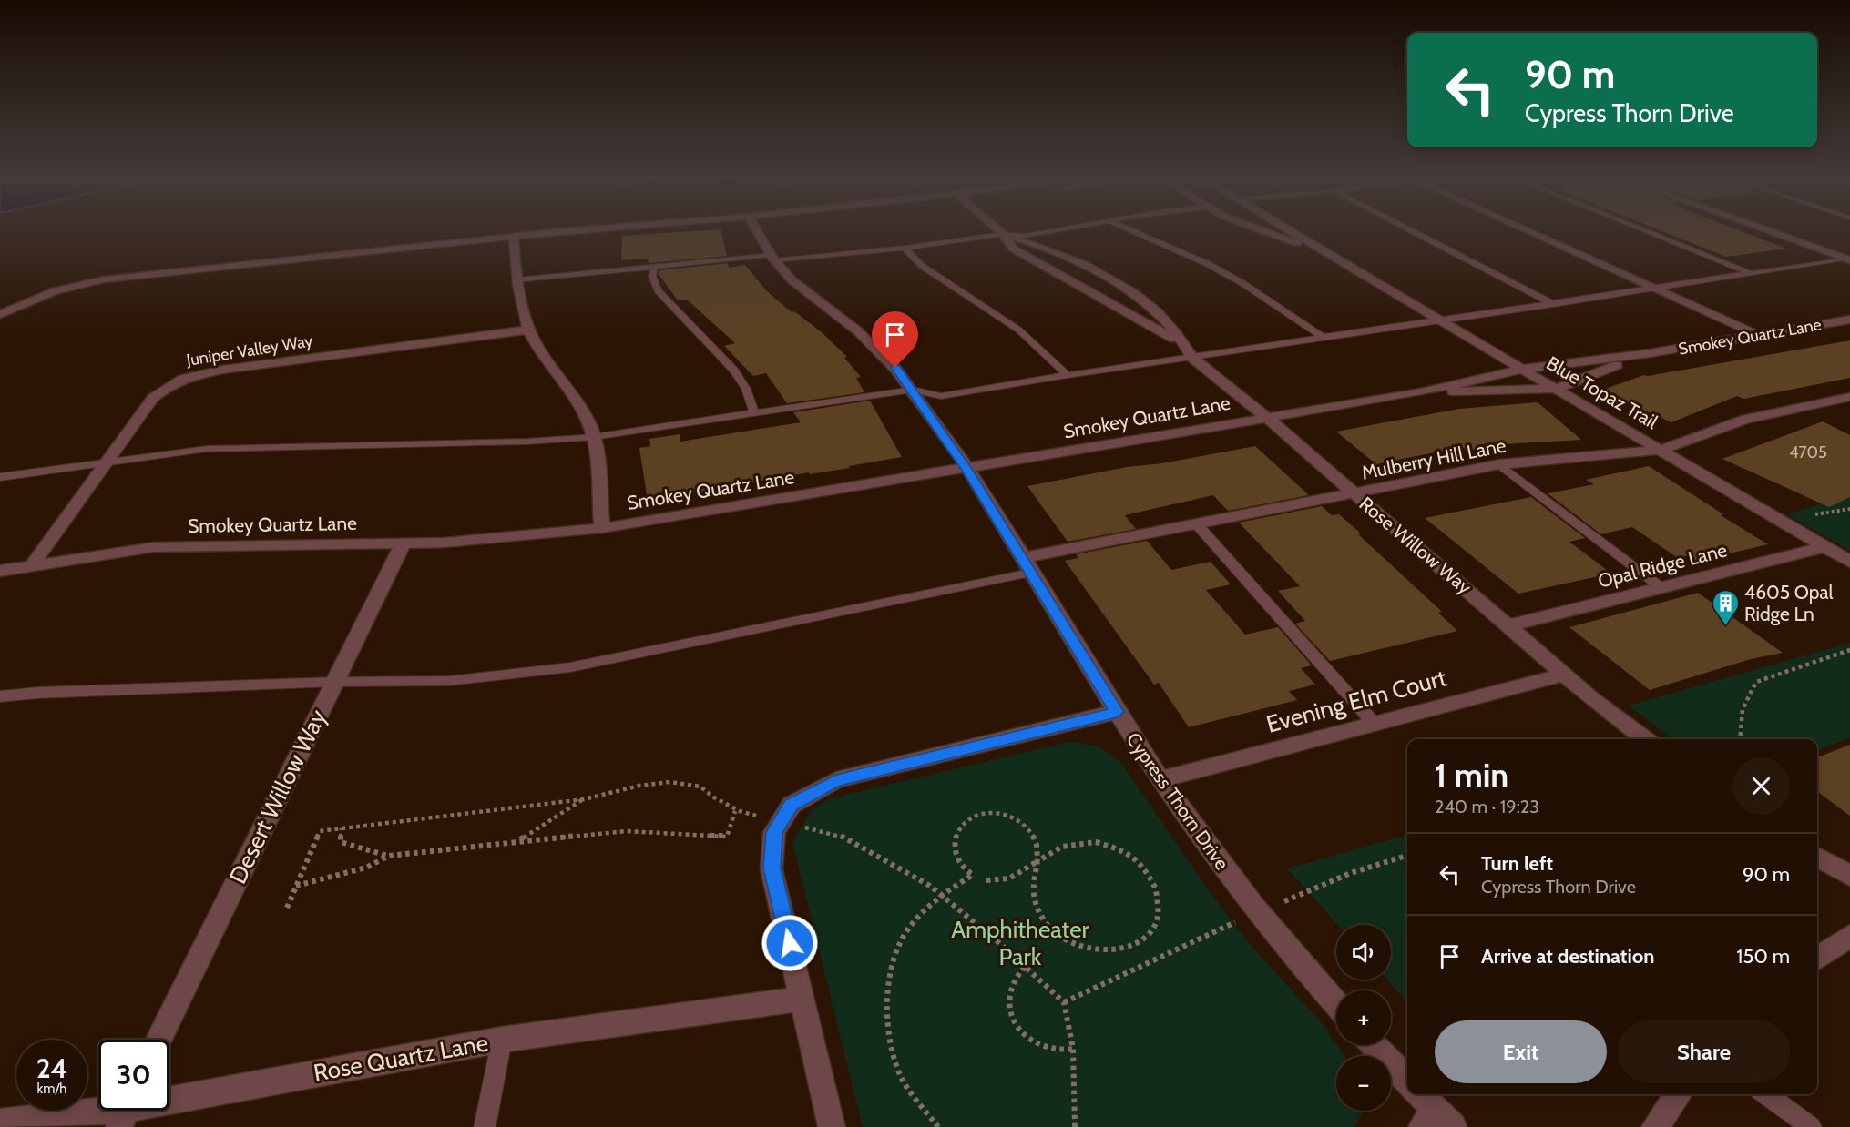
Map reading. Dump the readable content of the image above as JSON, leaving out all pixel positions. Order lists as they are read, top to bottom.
{
  "streets": {
    "street": [
      "Smokey Quartz Lane",
      "Juniper Valley Way",
      "Blue Topaz Trail",
      "Mulberry Hill Lane",
      "Rose Willow Way",
      "Opal Ridge Lane",
      "Evening Elm Court",
      "Desert Willow Way",
      "Cypress Thorn Drive",
      "Rose Quartz Lane"
    ]
  },
  "crossings": [
    ["Smokey Quartz Lane", "Juniper Valley Way"],
    ["Smokey Quartz Lane", "Blue Topaz Trail"],
    ["Smokey Quartz Lane", "Rose Willow Way"],
    ["Smokey Quartz Lane", "Desert Willow Way"],
    ["Smokey Quartz Lane", "Cypress Thorn Drive"],
    ["Blue Topaz Trail", "Mulberry Hill Lane"],
    ["Blue Topaz Trail", "Opal Ridge Lane"],
    ["Mulberry Hill Lane", "Rose Willow Way"],
    ["Mulberry Hill Lane", "Cypress Thorn Drive"],
    ["Rose Willow Way", "Opal Ridge Lane"],
    ["Rose Willow Way", "Evening Elm Court"],
    ["Evening Elm Court", "Cypress Thorn Drive"]
  ],
  "parks": ["Amphitheater Park"],
  "places": {
    "building": ["4605 Opal Ridge Ln"]
  },
  "house_numbers": ["4705"],
  "page": {
    "turn": ["90 m", "Cypress Thorn Drive"],
    "heading": ["1 min", "240 m · 19:23"],
    "list": [
      {
        "name": "Turn left",
        "note": "Cypress Thorn Drive",
        "value": "90 m"
      },
      {
        "name": "Arrive at destination",
        "value": "150 m"
      }
    ],
    "map_buttons": ["+", "−"],
    "buttons": ["Exit", "Share"],
    "speed": "24 km/h",
    "limit": "30"
  }
}
